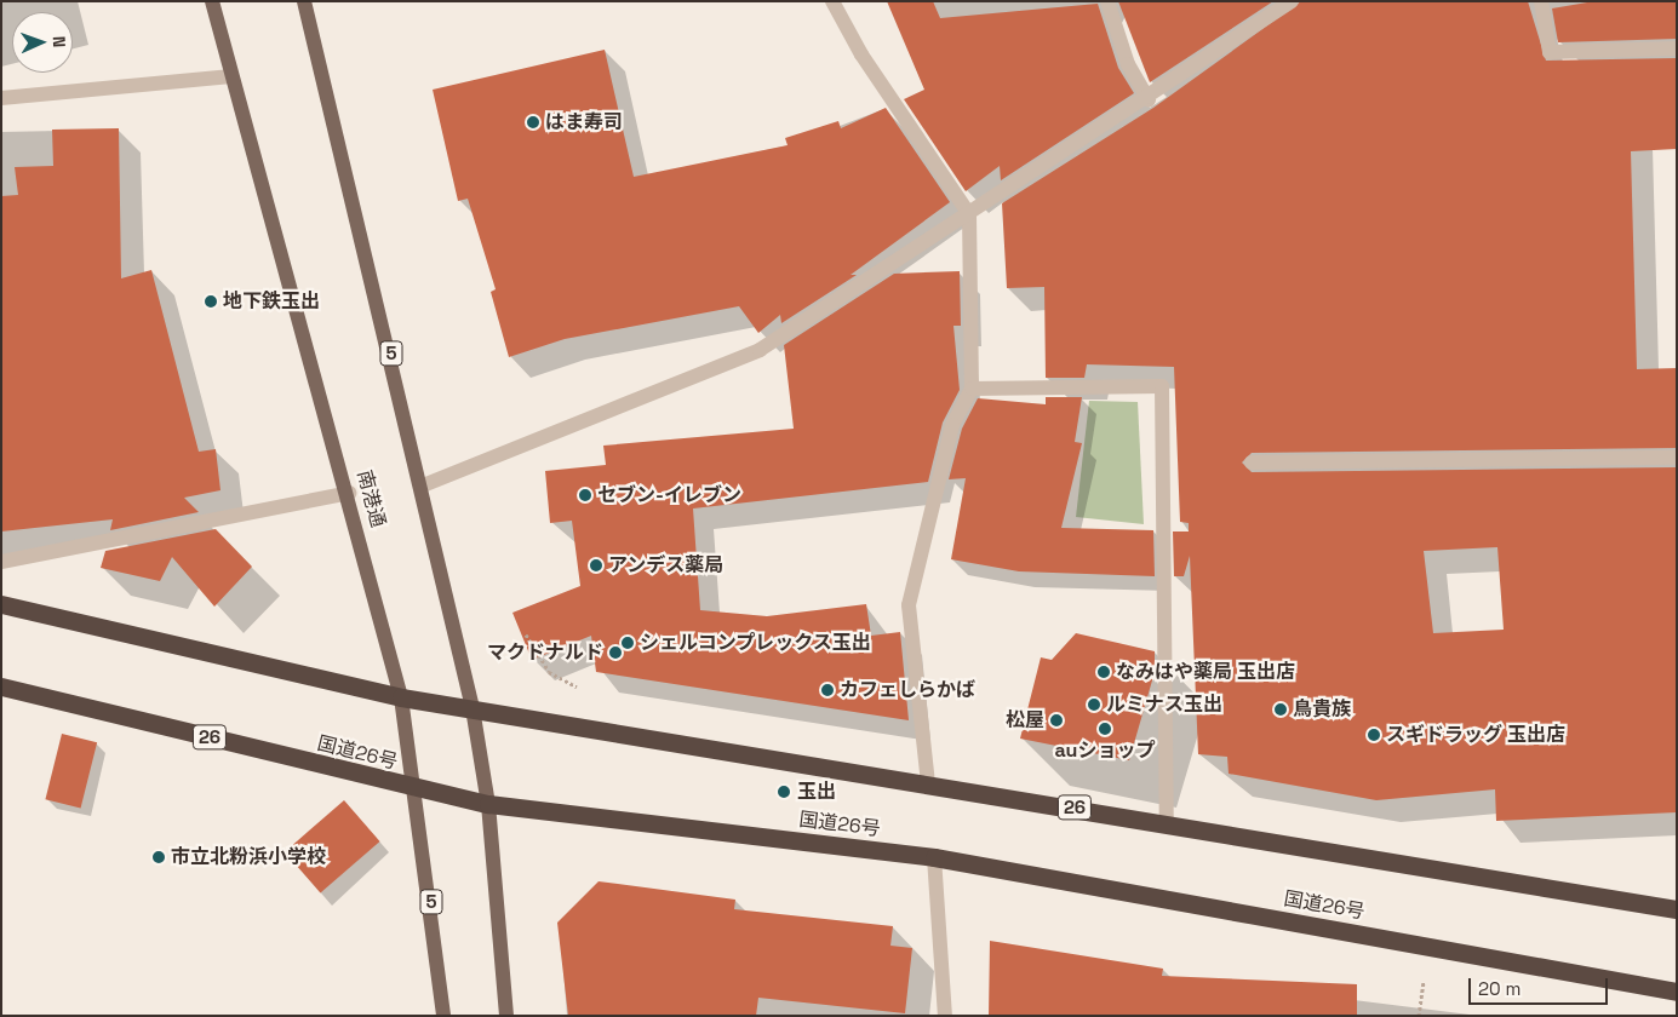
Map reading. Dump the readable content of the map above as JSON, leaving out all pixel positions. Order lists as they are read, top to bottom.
{
  "streets": {
    "highway": ["26", "国道26号"],
    "main road": ["5", "南港通"]
  },
  "crossings": [
    ["5", "26"],
    ["5", "国道26号"],
    ["南港通", "26"],
    ["南港通", "国道26号"]
  ],
  "places": [
    "はま寿司",
    "地下鉄玉出",
    "セブン-イレブン",
    "アンデス薬局",
    "シェルコンプレックス玉出",
    "マクドナルド",
    "なみはや薬局 玉出店",
    "カフェしらかば",
    "ルミナス玉出",
    "鳥貴族",
    "松屋",
    "auショップ",
    "スギドラッグ 玉出店",
    "玉出",
    "市立北粉浜小学校"
  ],
  "scale_bar": "20 m",
  "north": "right"
}
